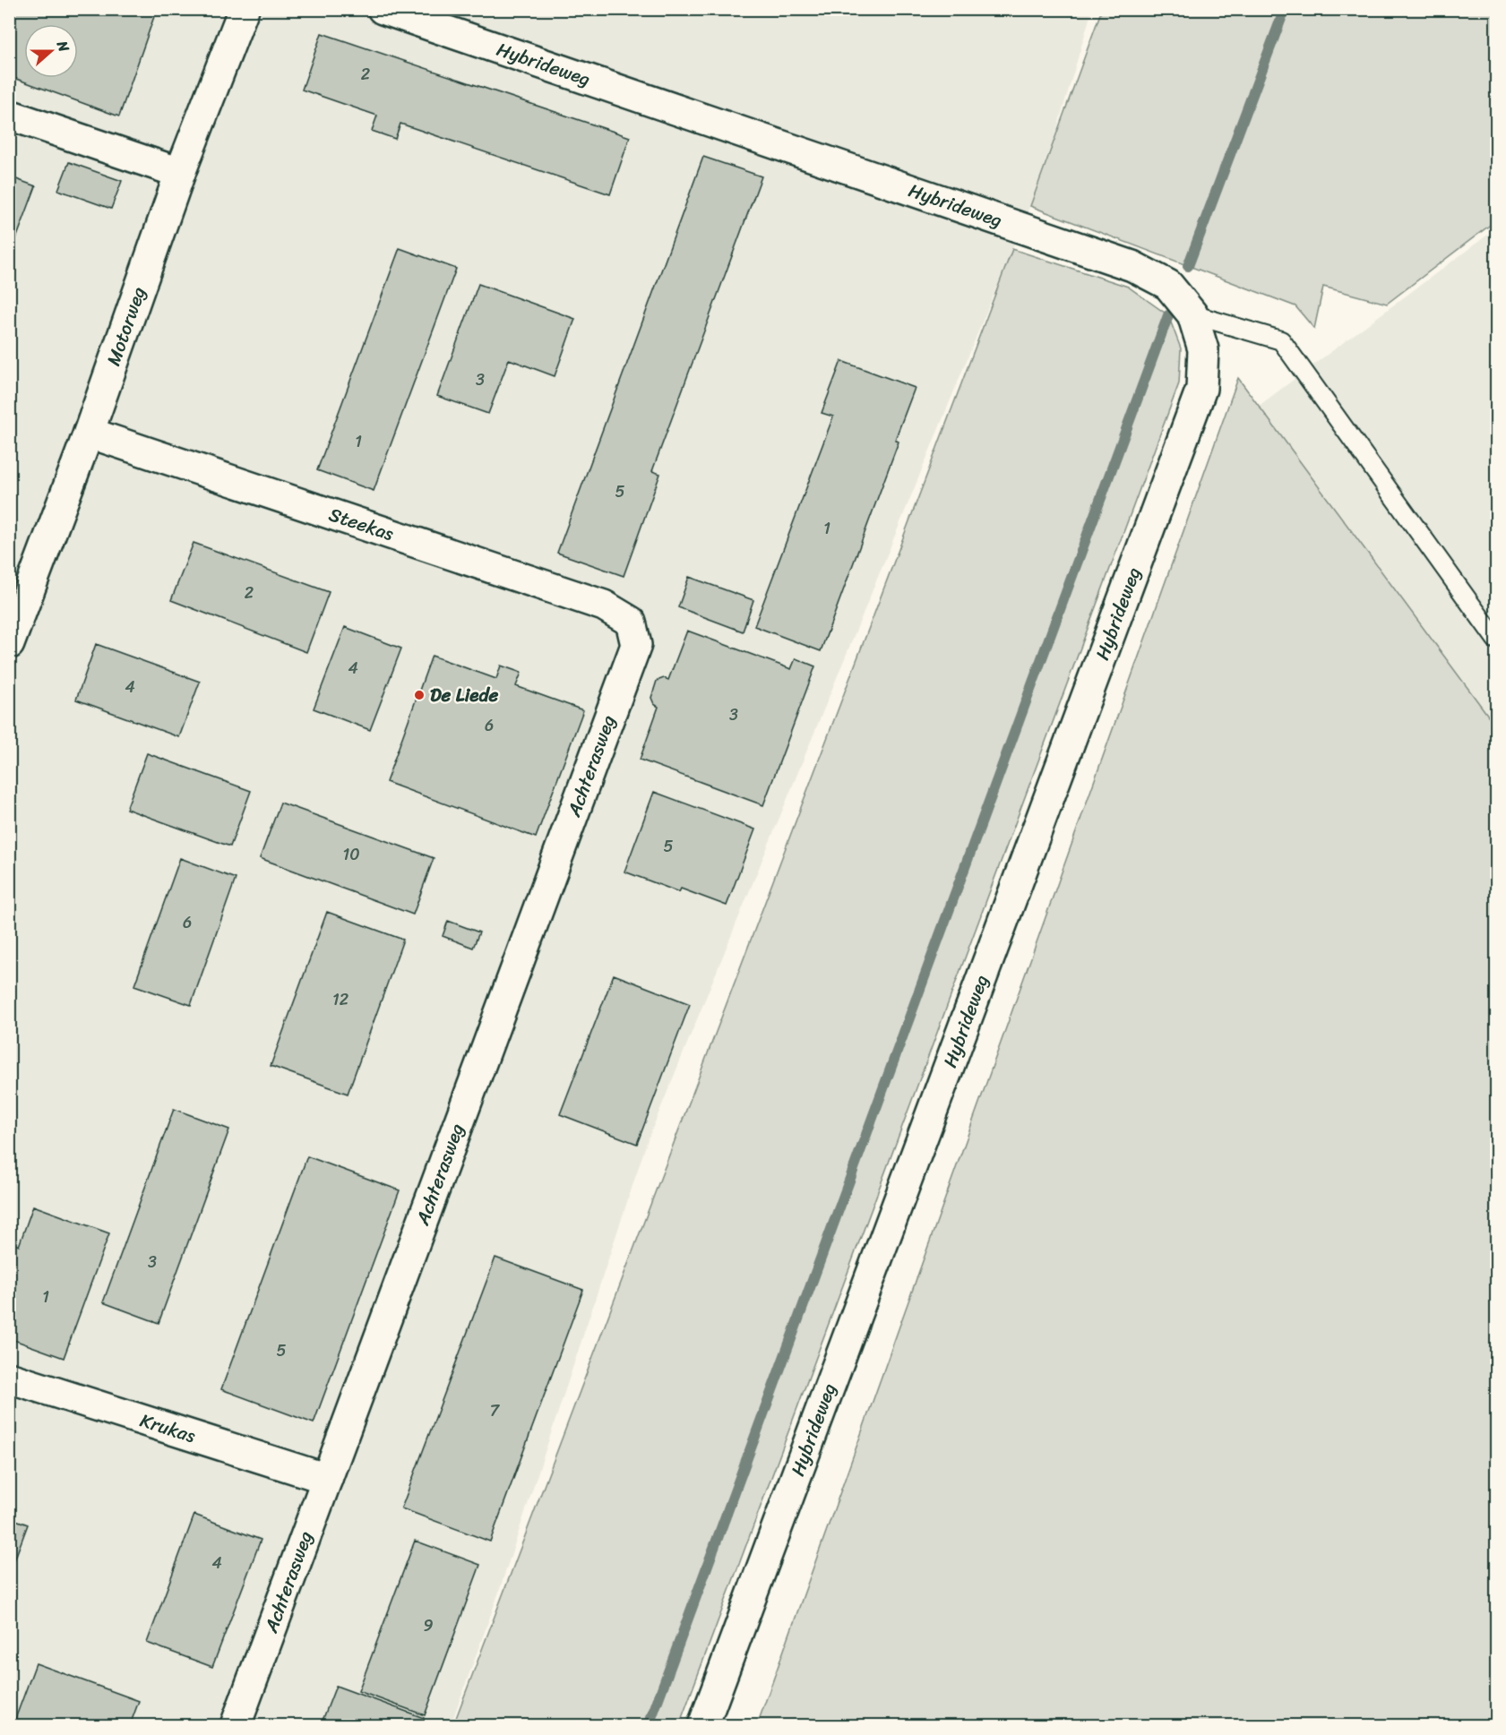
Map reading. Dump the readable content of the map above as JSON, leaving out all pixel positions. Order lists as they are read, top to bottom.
{
  "streets": {
    "street": [
      "Hybrideweg",
      "Motorweg",
      "Steekas",
      "Achterasweg",
      "Krukas"
    ]
  },
  "crossings": [
    ["Motorweg", "Steekas"],
    ["Steekas", "Achterasweg"],
    ["Achterasweg", "Krukas"]
  ],
  "places": ["De Liede"],
  "house_numbers": [
    "2",
    "3",
    "1",
    "5",
    "1",
    "2",
    "4",
    "4",
    "3",
    "6",
    "5",
    "10",
    "6",
    "12",
    "3",
    "1",
    "5",
    "7",
    "4",
    "9"
  ],
  "north": "right"
}
